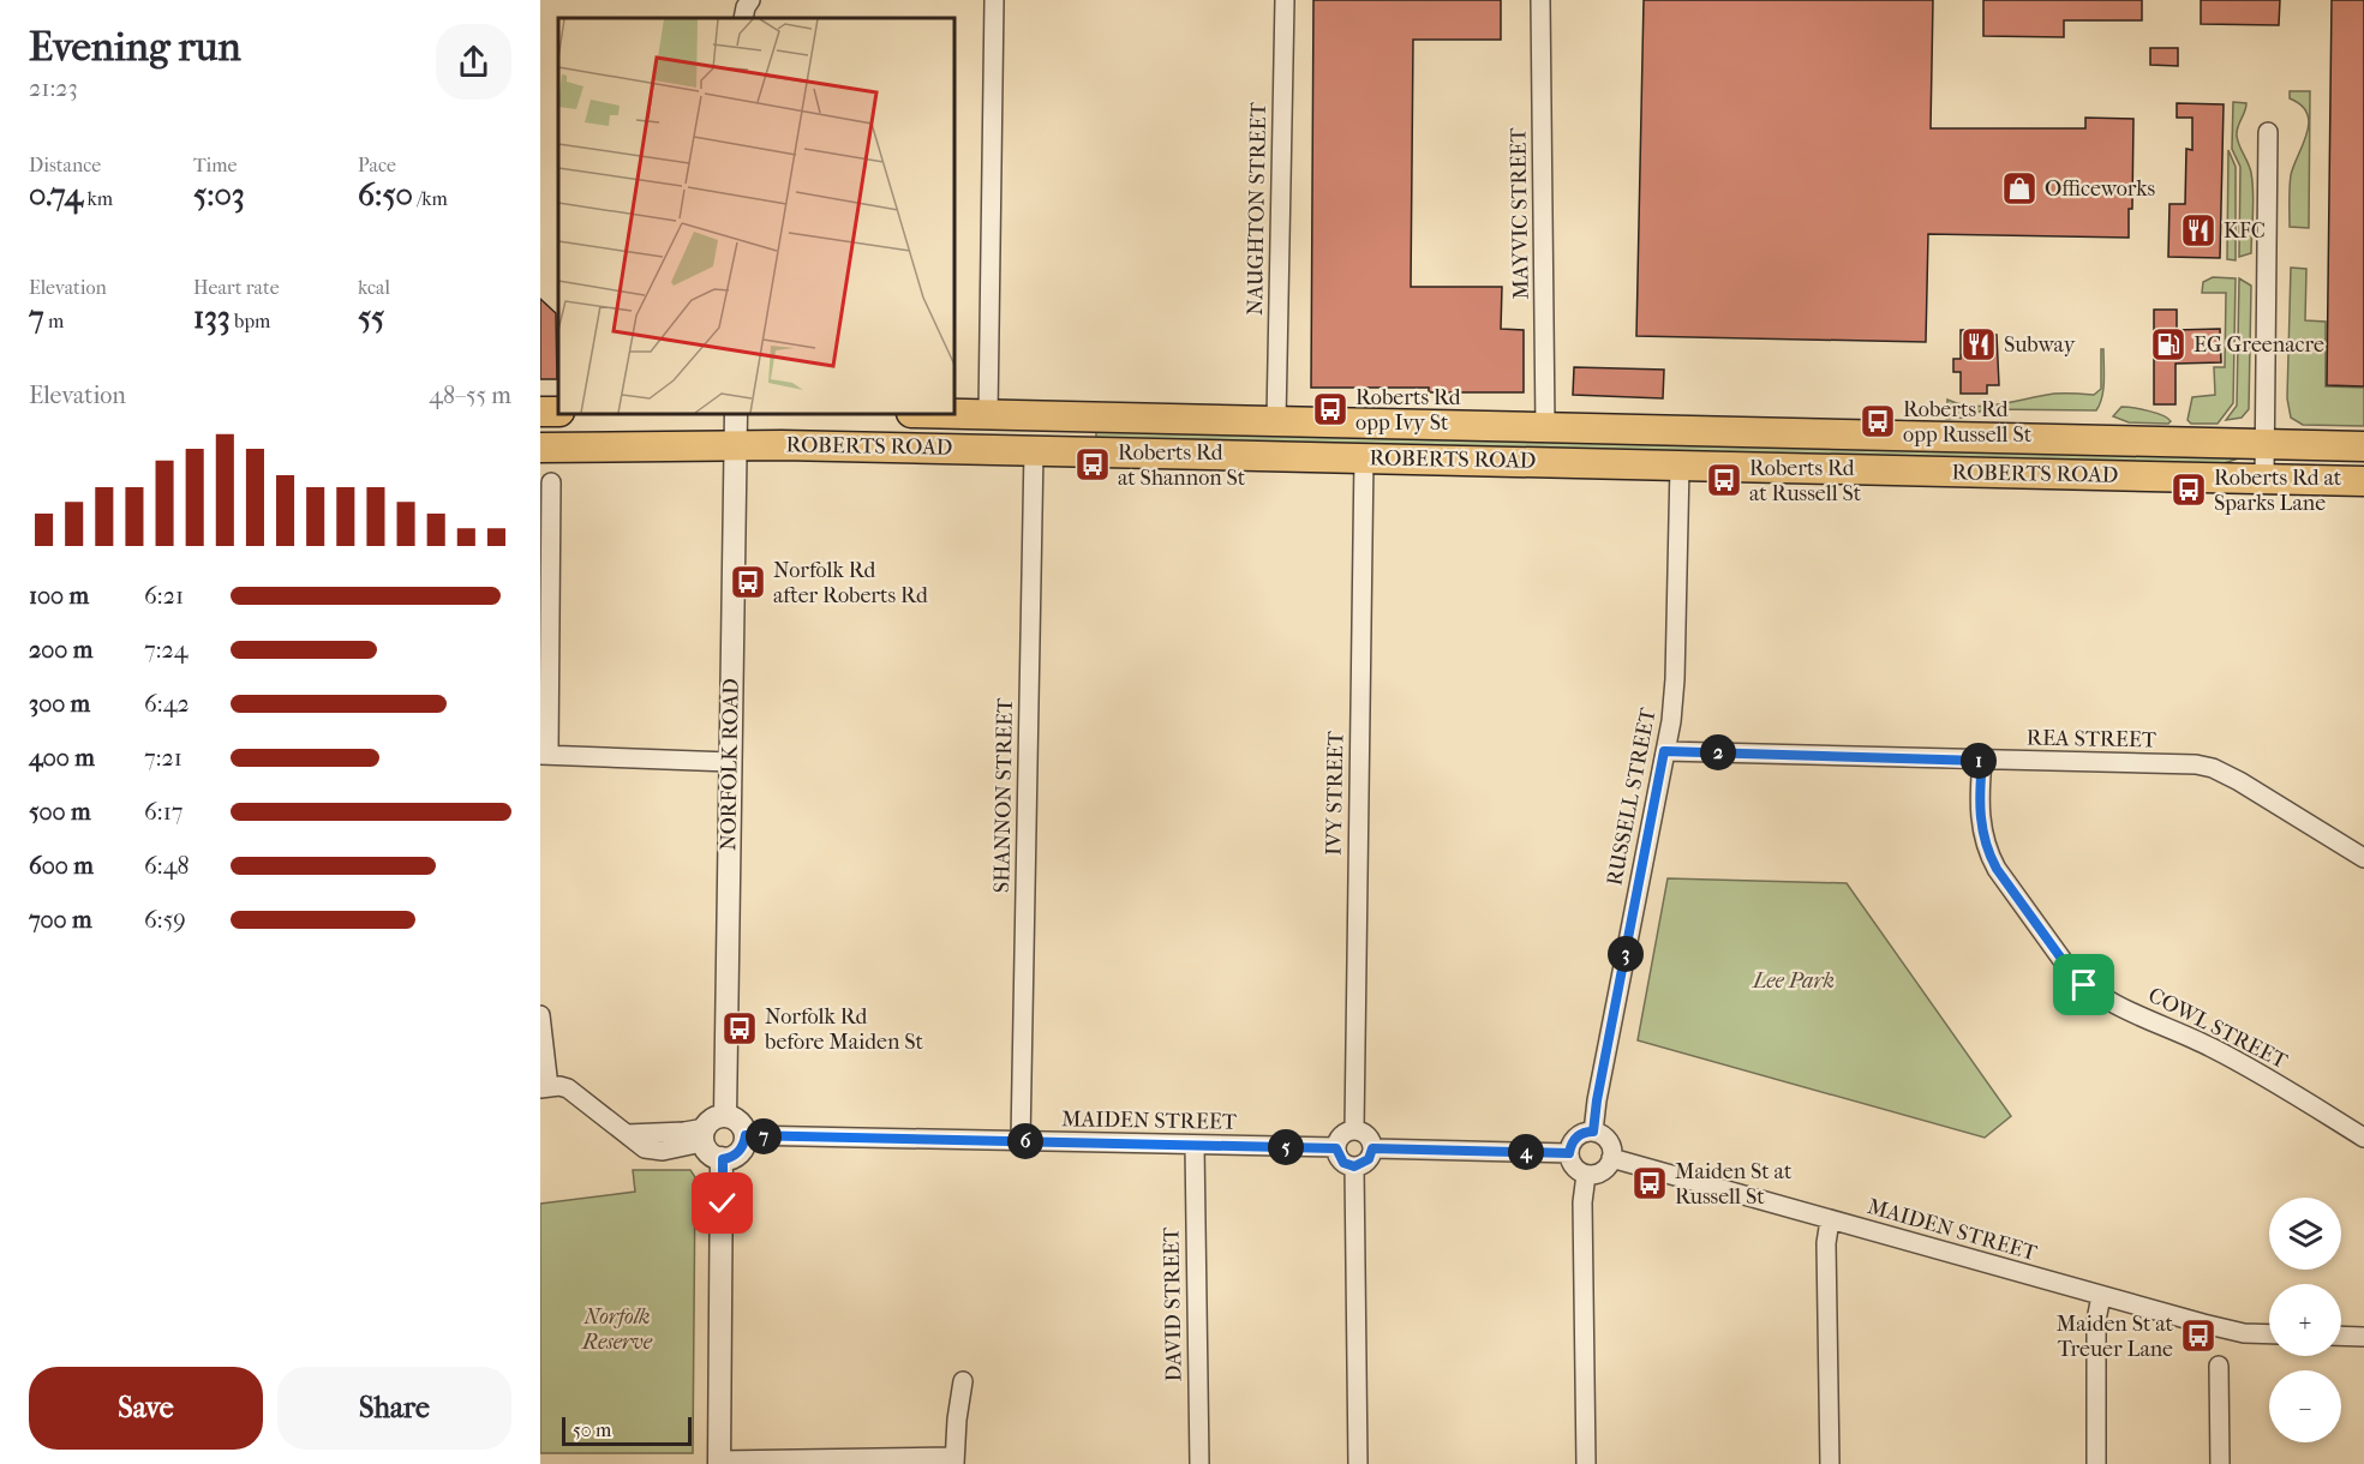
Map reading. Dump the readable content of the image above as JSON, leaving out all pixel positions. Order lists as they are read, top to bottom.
{
  "streets": {
    "highway": ["ROBERTS ROAD"],
    "street": [
      "NAUGHTON STREET",
      "MAYVIC STREET",
      "REA STREET",
      "NORFOLK ROAD",
      "IVY STREET",
      "SHANNON STREET",
      "RUSSELL STREET",
      "COWL STREET",
      "MAIDEN STREET",
      "DAVID STREET"
    ]
  },
  "crossings": [
    ["NAUGHTON STREET", "ROBERTS ROAD"],
    ["MAYVIC STREET", "ROBERTS ROAD"],
    ["ROBERTS ROAD", "NORFOLK ROAD"],
    ["ROBERTS ROAD", "IVY STREET"],
    ["ROBERTS ROAD", "SHANNON STREET"],
    ["ROBERTS ROAD", "RUSSELL STREET"],
    ["REA STREET", "RUSSELL STREET"],
    ["REA STREET", "COWL STREET"],
    ["NORFOLK ROAD", "MAIDEN STREET"],
    ["IVY STREET", "MAIDEN STREET"],
    ["SHANNON STREET", "MAIDEN STREET"],
    ["RUSSELL STREET", "MAIDEN STREET"],
    ["MAIDEN STREET", "DAVID STREET"]
  ],
  "parks": ["Lee Park", "Norfolk Reserve"],
  "places": {
    "shop": ["Officeworks"],
    "restaurant": ["KFC", "Subway"],
    "fuel station": ["EG Greenacre"],
    "bus stop": [
      "Roberts Rd opp Ivy St",
      "Roberts Rd opp Russell St",
      "Roberts Rd at Shannon St",
      "Roberts Rd at Russell St",
      "Roberts Rd at Sparks Lane",
      "Norfolk Rd after Roberts Rd",
      "Norfolk Rd before Maiden St",
      "Maiden St at Russell St",
      "Maiden St at Treuer Lane"
    ]
  },
  "scale_bar": "50 m",
  "page": {
    "heading": ["Evening run", "21:23"],
    "stats": [
      ["Distance", "0.74 km"],
      ["Time", "5:03"],
      ["Pace", "6:50 /km"],
      ["Elevation", "7 m"],
      ["Heart rate", "133 bpm"],
      ["kcal", "55"]
    ],
    "chart": ["Elevation", "48–55 m"],
    "list": [
      {
        "name": "100 m",
        "note": "6:21"
      },
      {
        "name": "200 m",
        "note": "7:24"
      },
      {
        "name": "300 m",
        "note": "6:42"
      },
      {
        "name": "400 m",
        "note": "7:21"
      },
      {
        "name": "500 m",
        "note": "6:17"
      },
      {
        "name": "600 m",
        "note": "6:48"
      },
      {
        "name": "700 m",
        "note": "6:59"
      }
    ],
    "pins": [
      "2",
      "1",
      "3",
      "7",
      "6",
      "5",
      "4"
    ],
    "map_buttons": ["+", "−"],
    "buttons": ["Save", "Share"],
    "scale": "50 m"
  }
}
